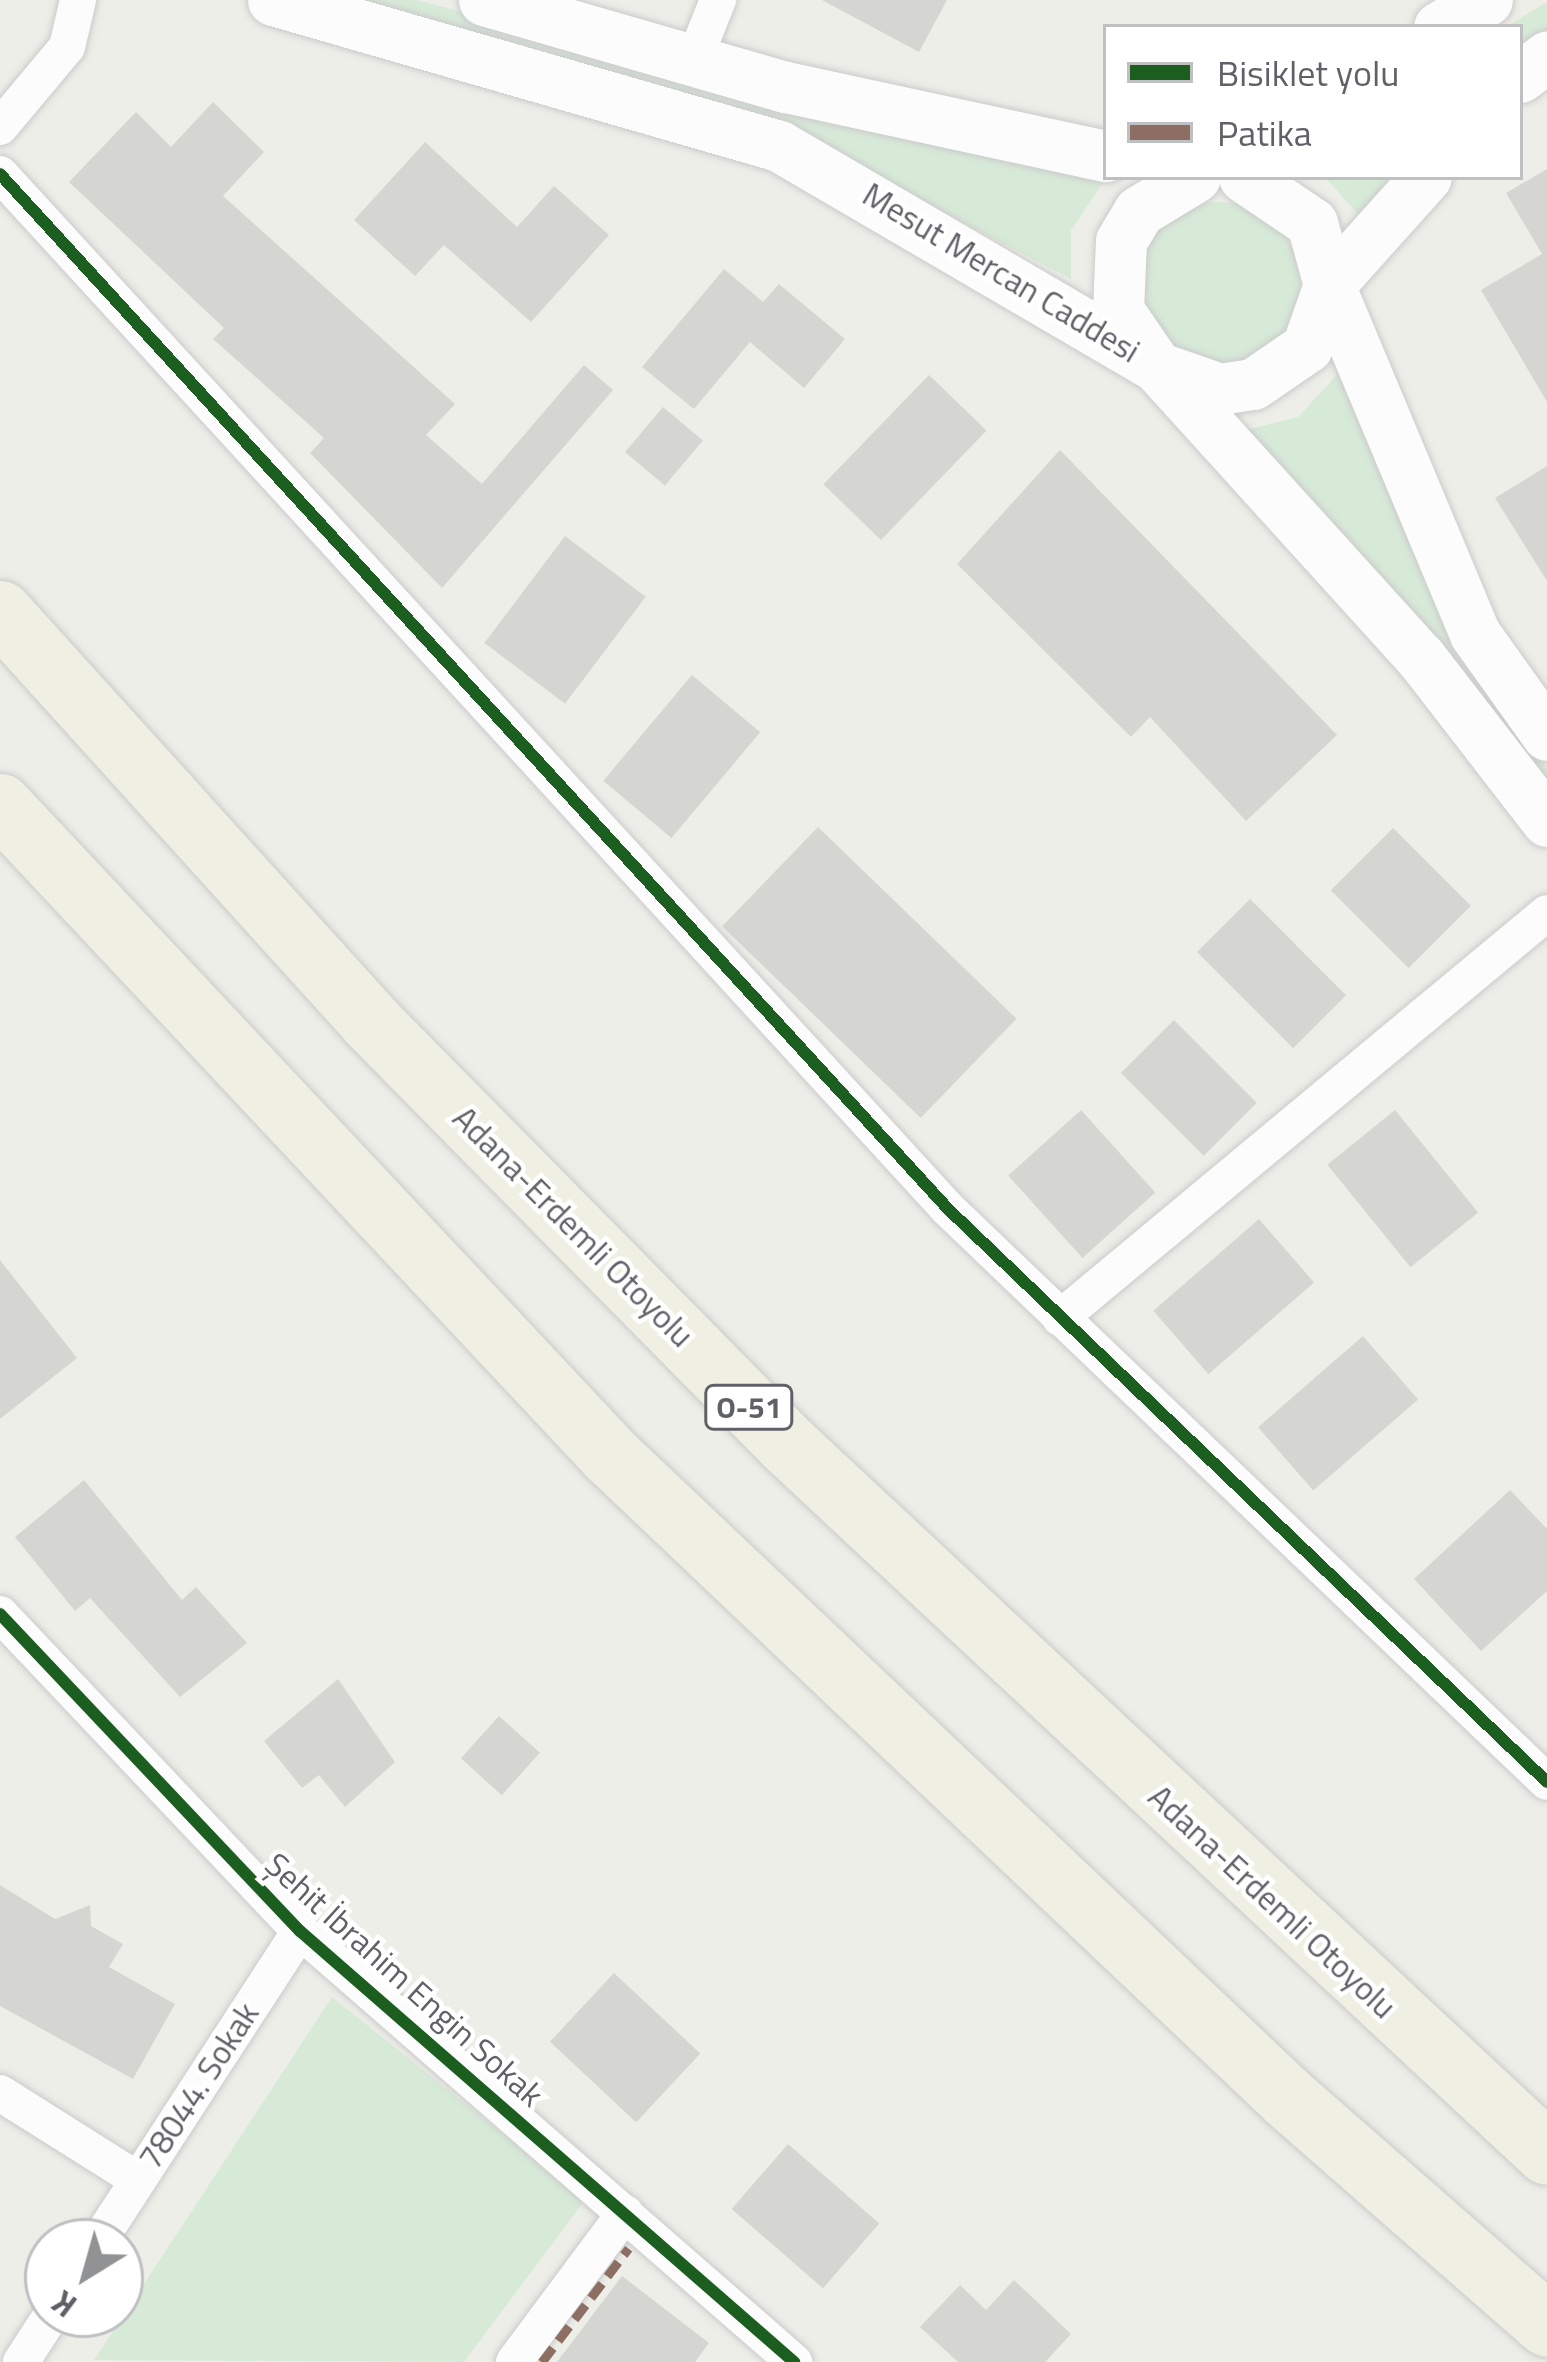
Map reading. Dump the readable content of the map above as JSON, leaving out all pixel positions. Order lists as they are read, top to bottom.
{
  "streets": {
    "highway": ["Adana-Erdemli Otoyolu", "O-51"],
    "main road": ["Mesut Mercan Caddesi"],
    "street": ["Şehit İbrahim Engin Sokak", "78044. Sokak"]
  },
  "crossings": [
    ["Şehit İbrahim Engin Sokak", "78044. Sokak"]
  ],
  "legend": ["Bisiklet yolu", "Patika"],
  "north": "bottom left"
}
